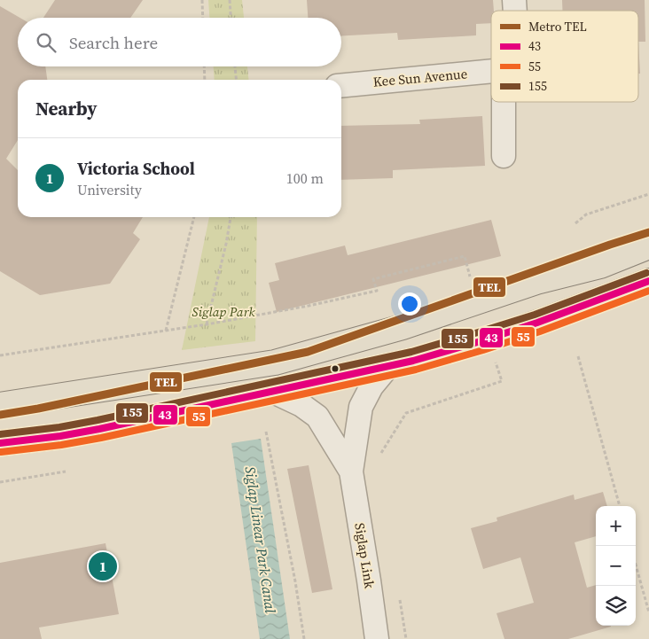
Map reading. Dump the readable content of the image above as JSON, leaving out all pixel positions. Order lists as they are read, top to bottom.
{
  "streets": {
    "street": ["Kee Sun Avenue", "Siglap Link"]
  },
  "water": ["Siglap Linear Park Canal"],
  "parks": ["Siglap Park"],
  "lines": [
    "metro line TEL",
    "transit line 155",
    "transit line 43",
    "transit line 55"
  ],
  "legend": [
    "Metro TEL",
    "43",
    "55",
    "155"
  ],
  "page": {
    "search": "Search here",
    "heading": "Nearby",
    "list": [
      {
        "mark": "1",
        "name": "Victoria School",
        "note": "University",
        "value": "100 m"
      }
    ],
    "map_buttons": ["+", "−"],
    "pins": "1"
  }
}
